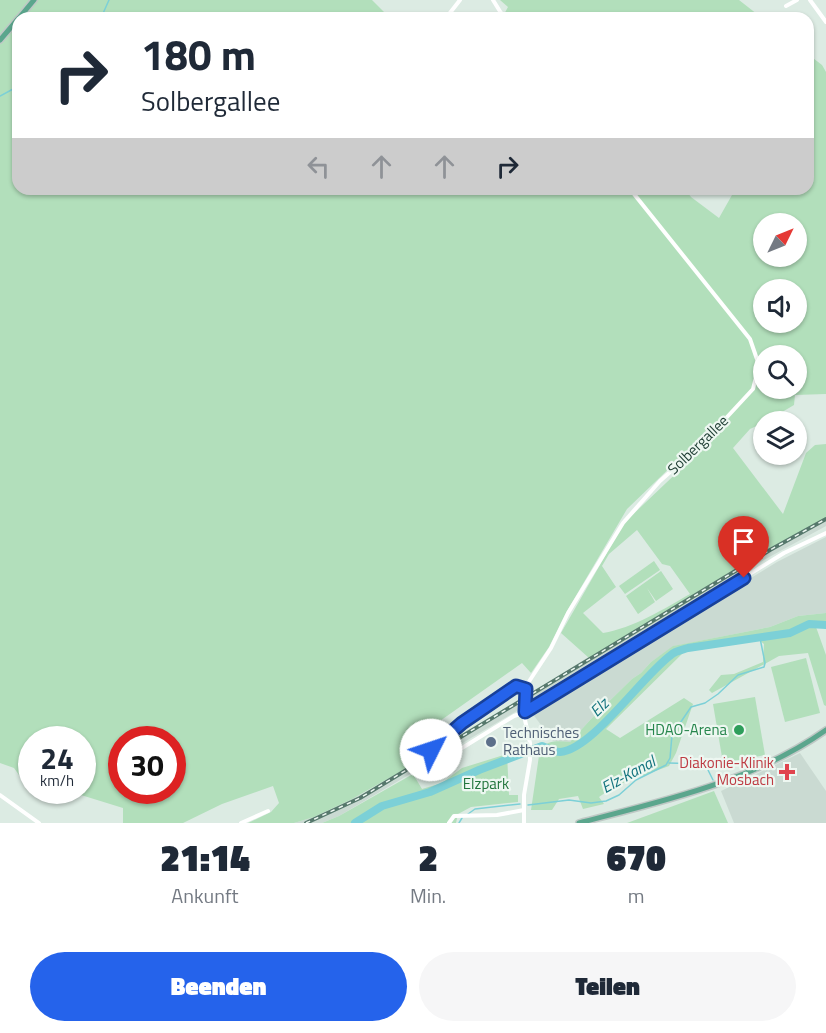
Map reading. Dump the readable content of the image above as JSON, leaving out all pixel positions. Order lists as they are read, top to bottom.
{
  "streets": {
    "street": ["Solbergallee"]
  },
  "water": ["Elz", "Elz-Kanal"],
  "parks": ["Elzpark"],
  "places": {
    "other": ["HDAO-Arena", "Technisches Rathaus"],
    "health": ["Diakonie-Klinik Mosbach"]
  },
  "north": "top right",
  "page": {
    "turn": ["180 m", "Solbergallee"],
    "speed": "24 km/h",
    "limit": "30",
    "eta": [
      "21:14",
      "Ankunft",
      "2",
      "Min.",
      "670",
      "m"
    ],
    "buttons": ["Beenden", "Teilen"]
  }
}
